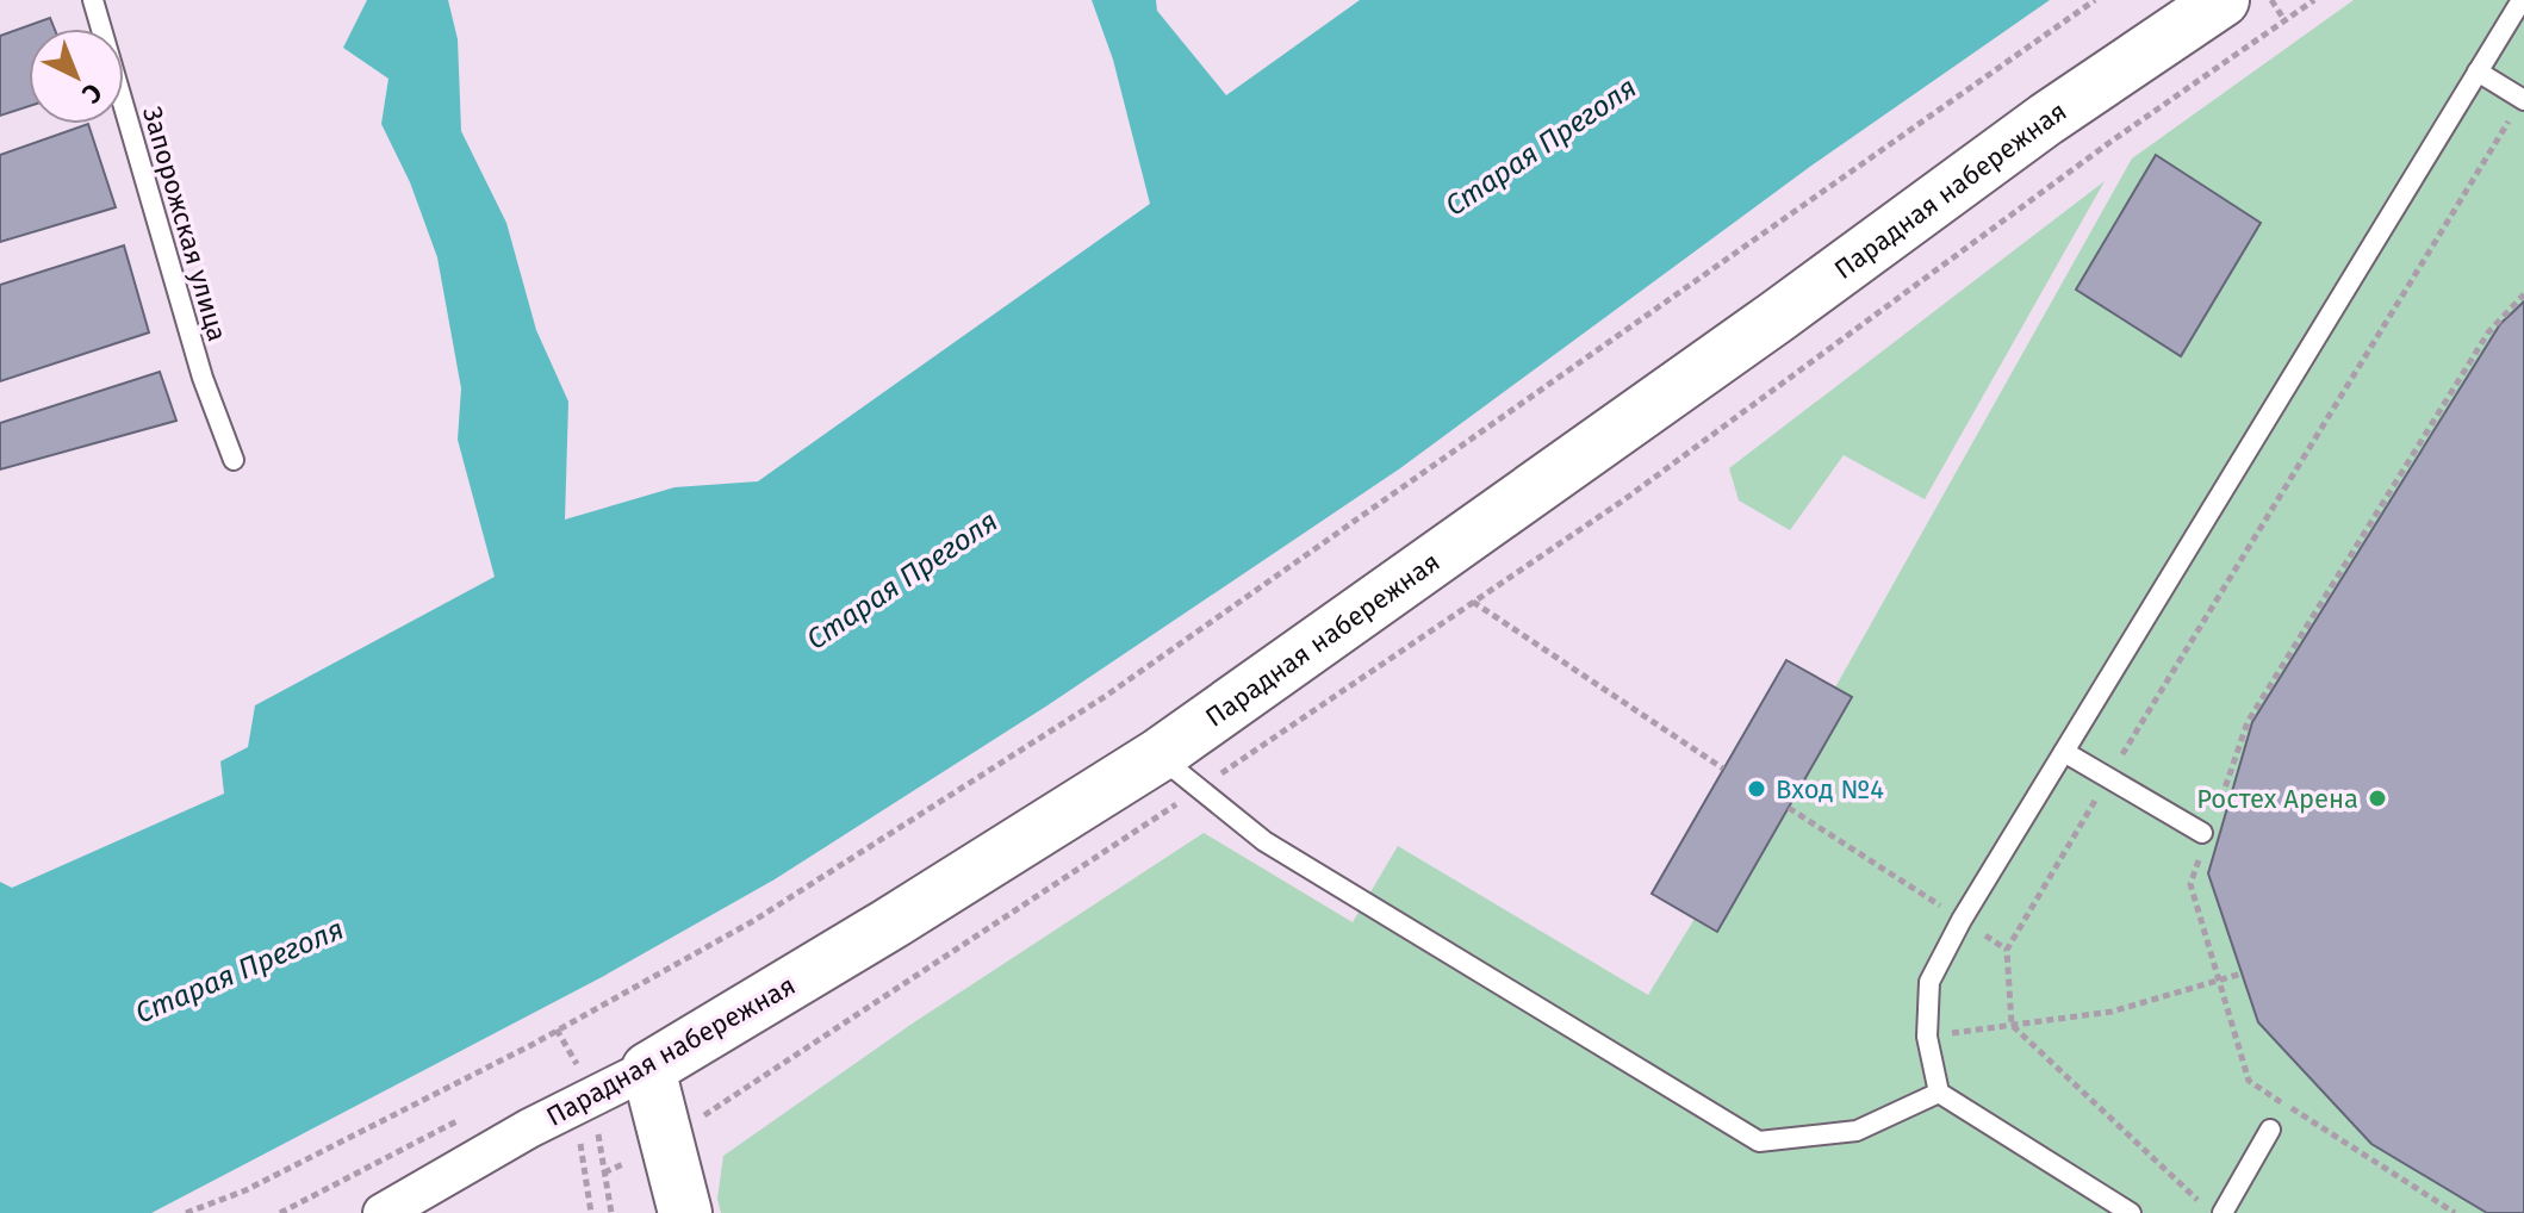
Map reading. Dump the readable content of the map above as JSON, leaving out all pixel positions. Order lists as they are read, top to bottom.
{
  "streets": {
    "main road": ["Парадная набережная"],
    "lane": ["Запорожская улица"]
  },
  "water": ["Старая Преголя"],
  "places": ["Вход №4", "Ростех Арена"],
  "north": "bottom right"
}
